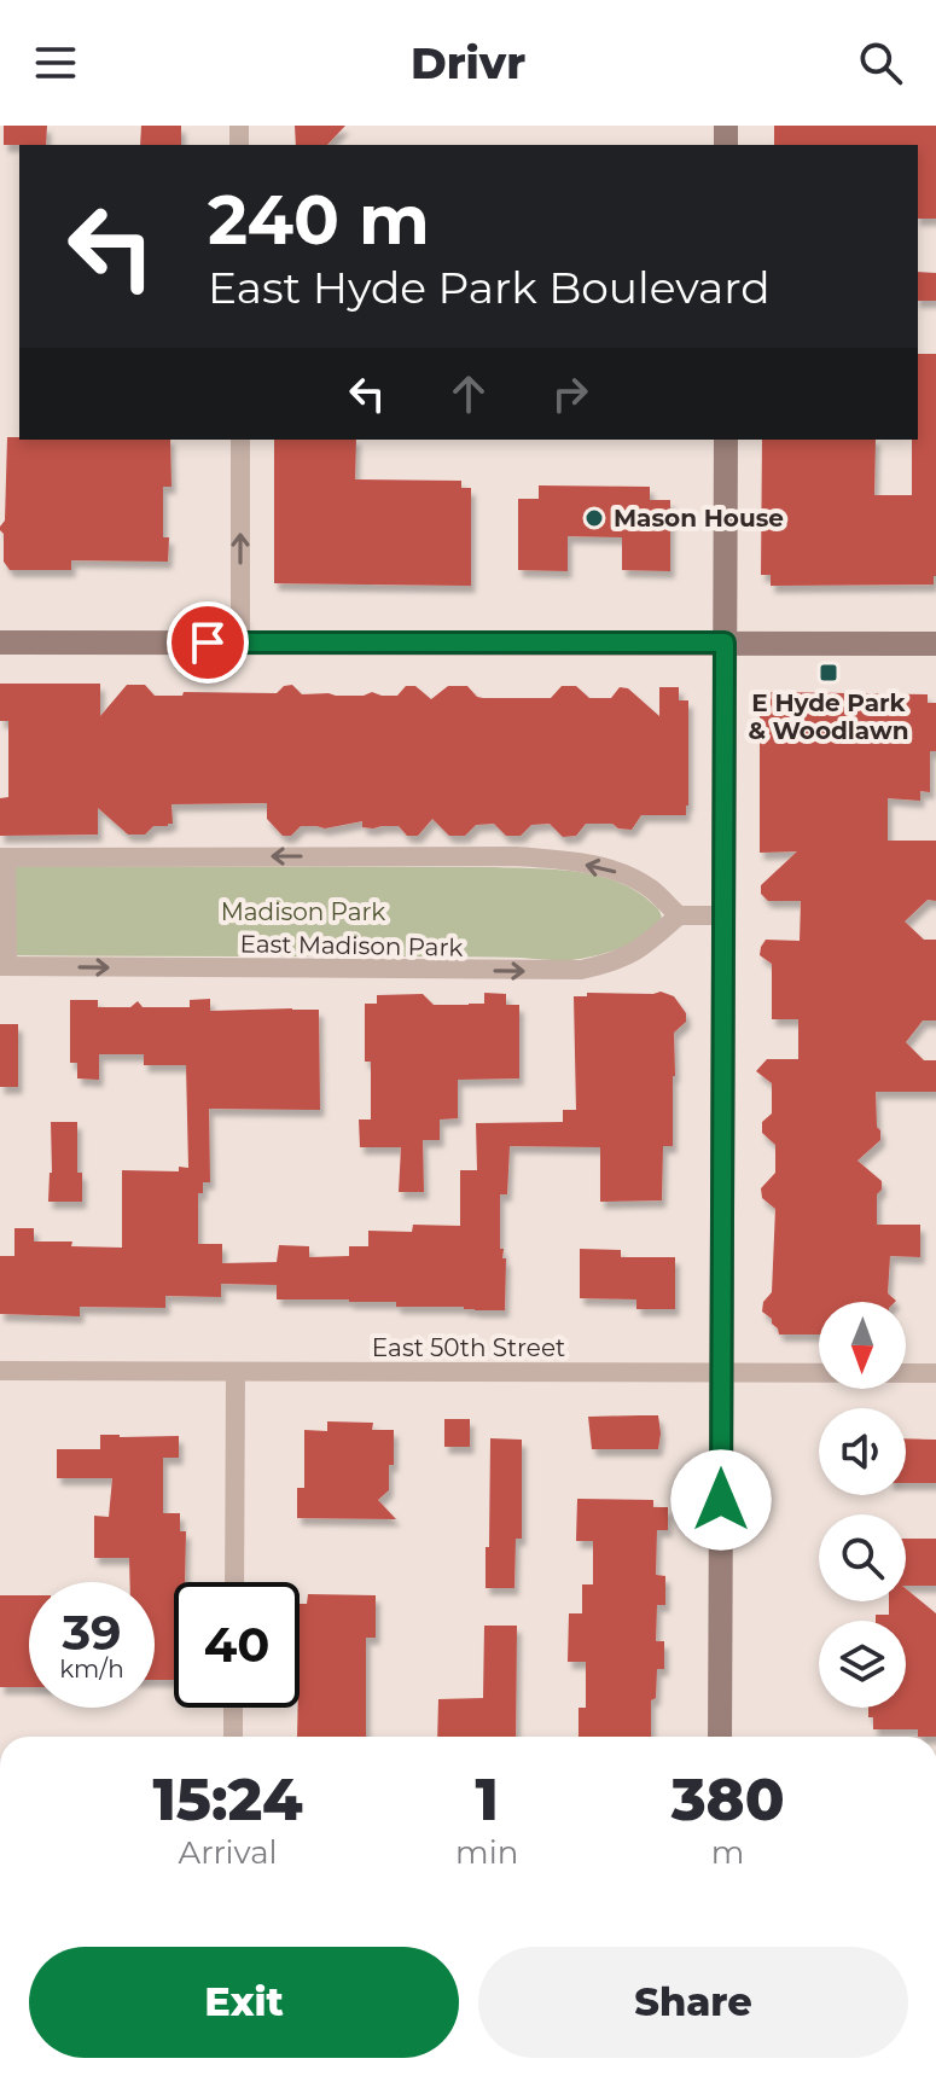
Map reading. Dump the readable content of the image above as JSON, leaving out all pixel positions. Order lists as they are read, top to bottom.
{
  "streets": {
    "street": ["East Madison Park", "East 50th Street"]
  },
  "parks": ["Madison Park"],
  "places": {
    "other": ["Mason House"],
    "transit": ["E Hyde Park & Woodlawn"]
  },
  "north": "bottom",
  "page": {
    "header": "Drivr",
    "turn": ["240 m", "East Hyde Park Boulevard"],
    "speed": "39 km/h",
    "limit": "40",
    "eta": [
      "15:24",
      "Arrival",
      "1",
      "min",
      "380",
      "m"
    ],
    "buttons": ["Exit", "Share"]
  }
}
